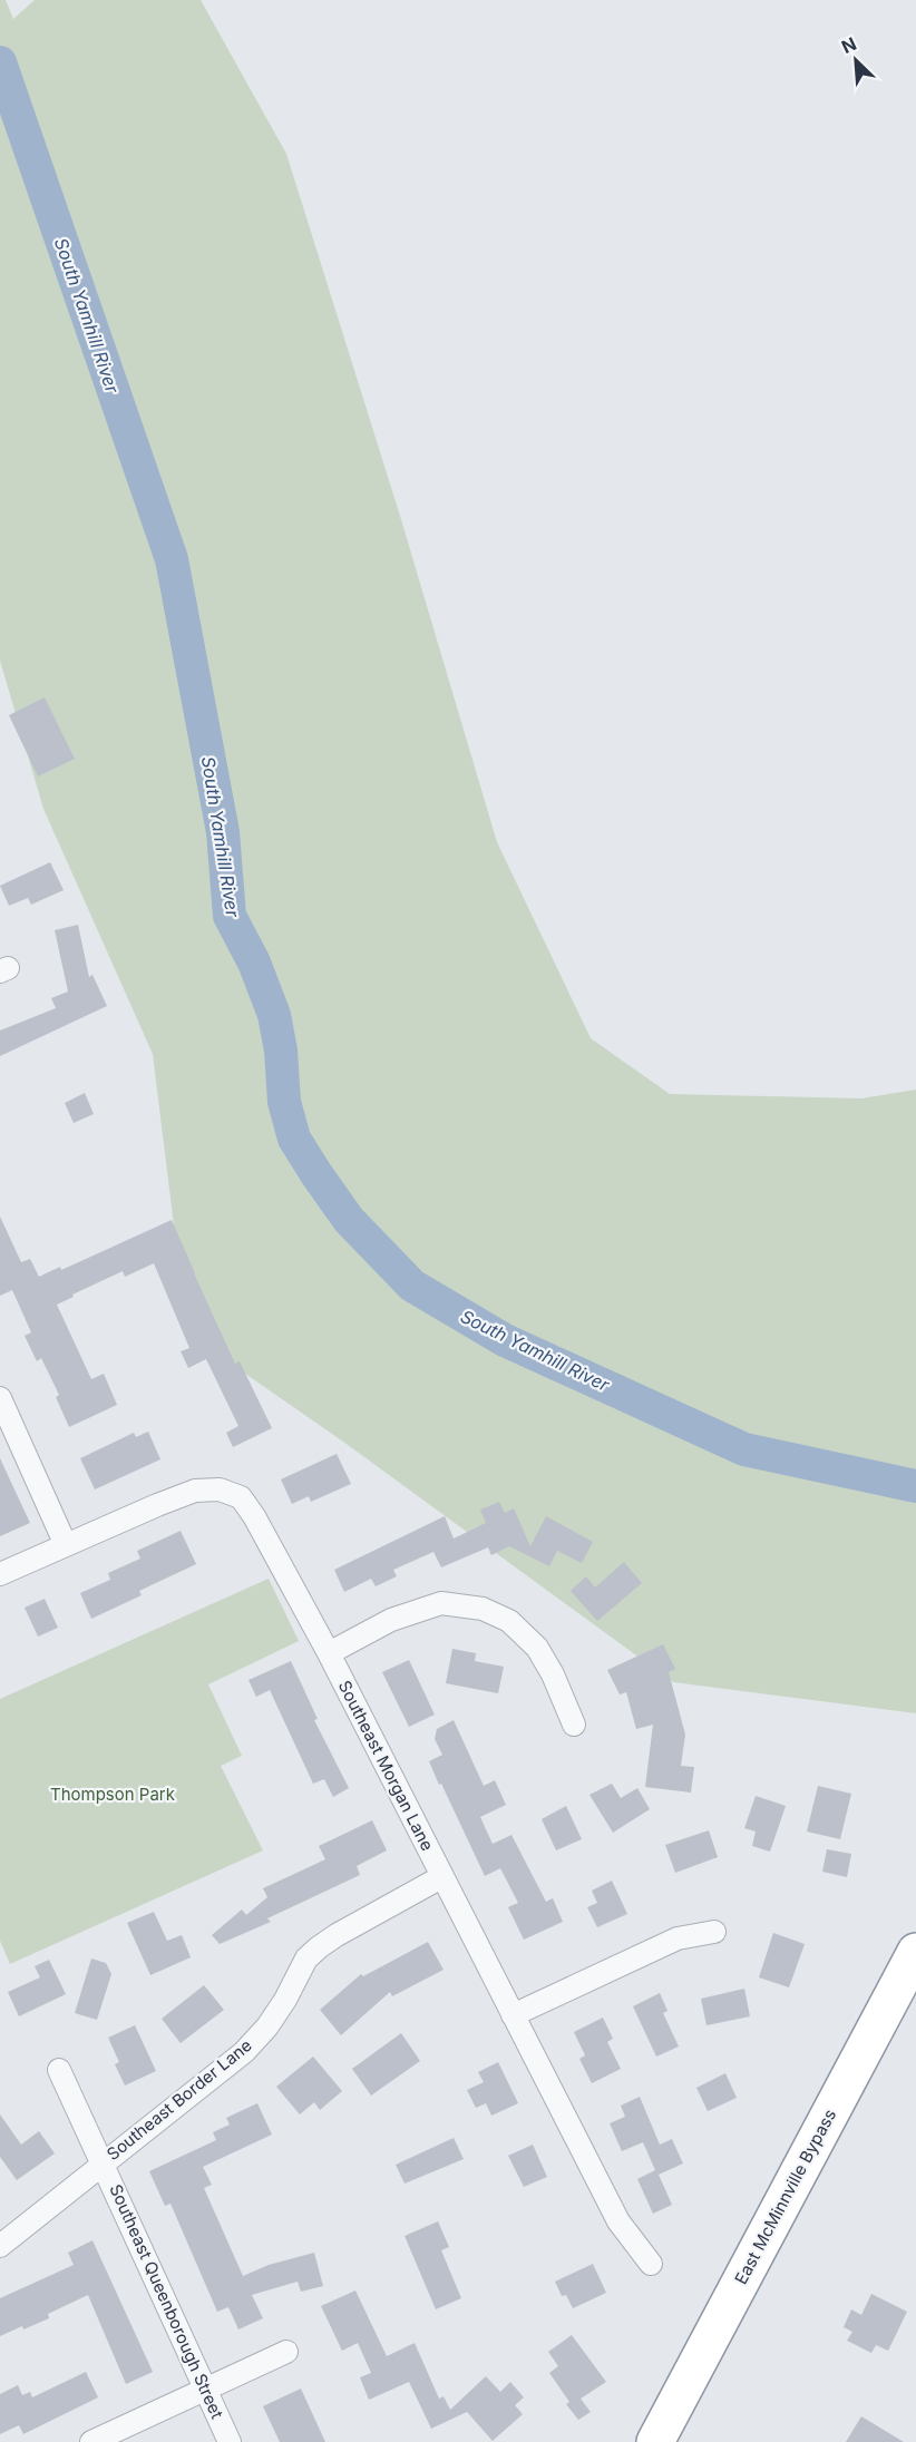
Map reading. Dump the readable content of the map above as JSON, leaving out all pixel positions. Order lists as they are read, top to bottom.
{
  "streets": {
    "highway": ["East McMinnville Bypass"],
    "street": ["Southeast Morgan Lane", "Southeast Border Lane", "Southeast Queenborough Street"]
  },
  "crossings": [
    ["Southeast Morgan Lane", "Southeast Border Lane"],
    ["Southeast Border Lane", "Southeast Queenborough Street"]
  ],
  "water": ["South Yamhill River"],
  "parks": ["Thompson Park"],
  "north": "top left"
}
